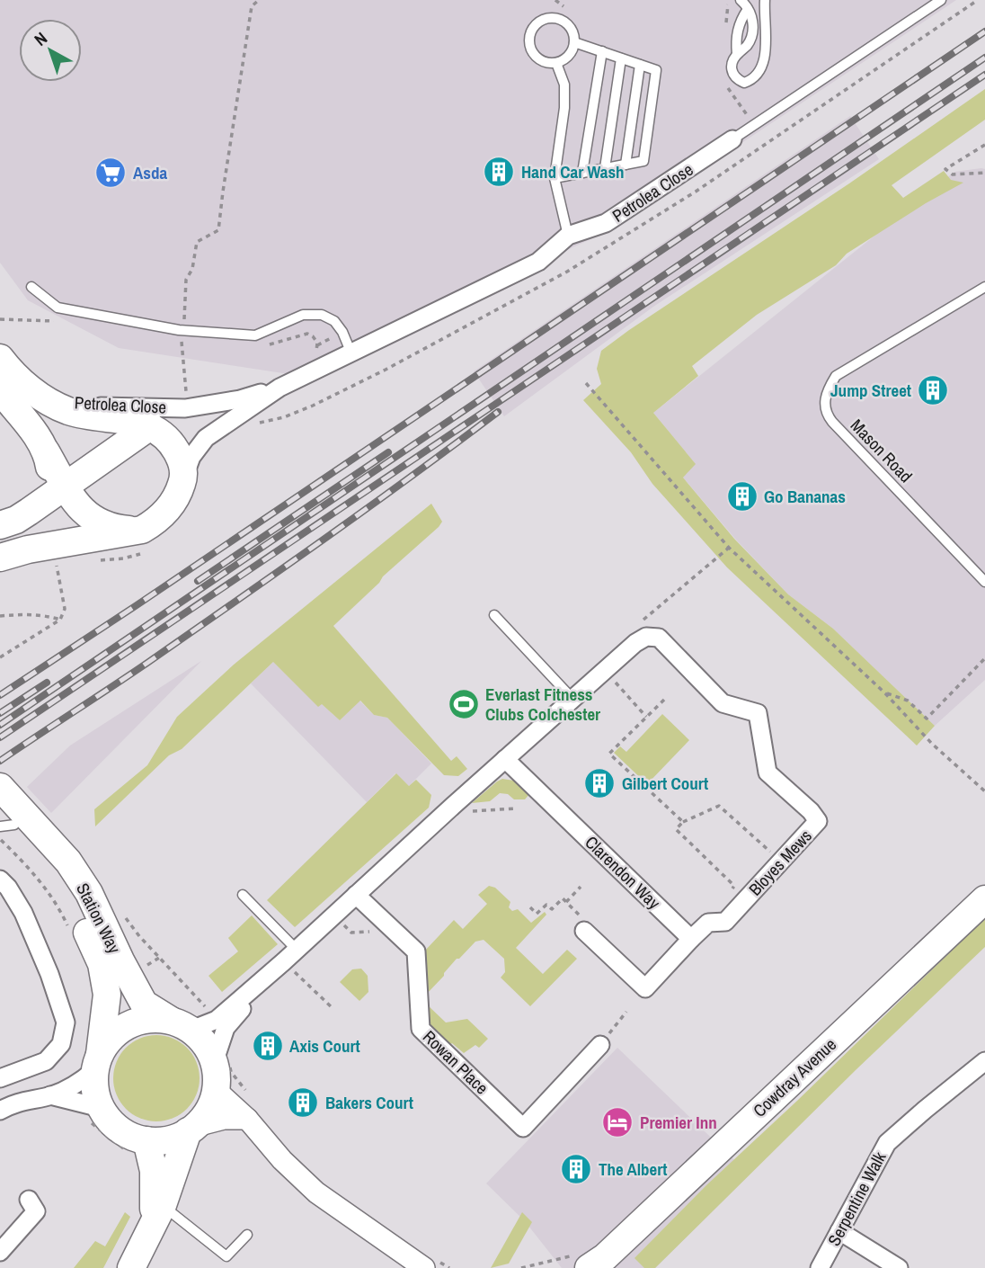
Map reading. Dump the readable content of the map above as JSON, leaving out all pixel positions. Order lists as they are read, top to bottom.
{
  "streets": {
    "main road": ["Station Way", "Cowdray Avenue"],
    "street": [
      "Petrolea Close",
      "Bloyes Mews",
      "Clarendon Way",
      "Rowan Place",
      "Serpentine Walk"
    ],
    "lane": ["Mason Road"]
  },
  "crossings": [
    ["Bloyes Mews", "Clarendon Way"]
  ],
  "places": {
    "building": [
      "Hand Car Wash",
      "Jump Street",
      "Go Bananas",
      "Gilbert Court",
      "Axis Court",
      "Bakers Court",
      "The Albert"
    ],
    "supermarket": ["Asda"],
    "sports": ["Everlast Fitness Clubs Colchester"],
    "hotel": ["Premier Inn"]
  },
  "north": "top left"
}
